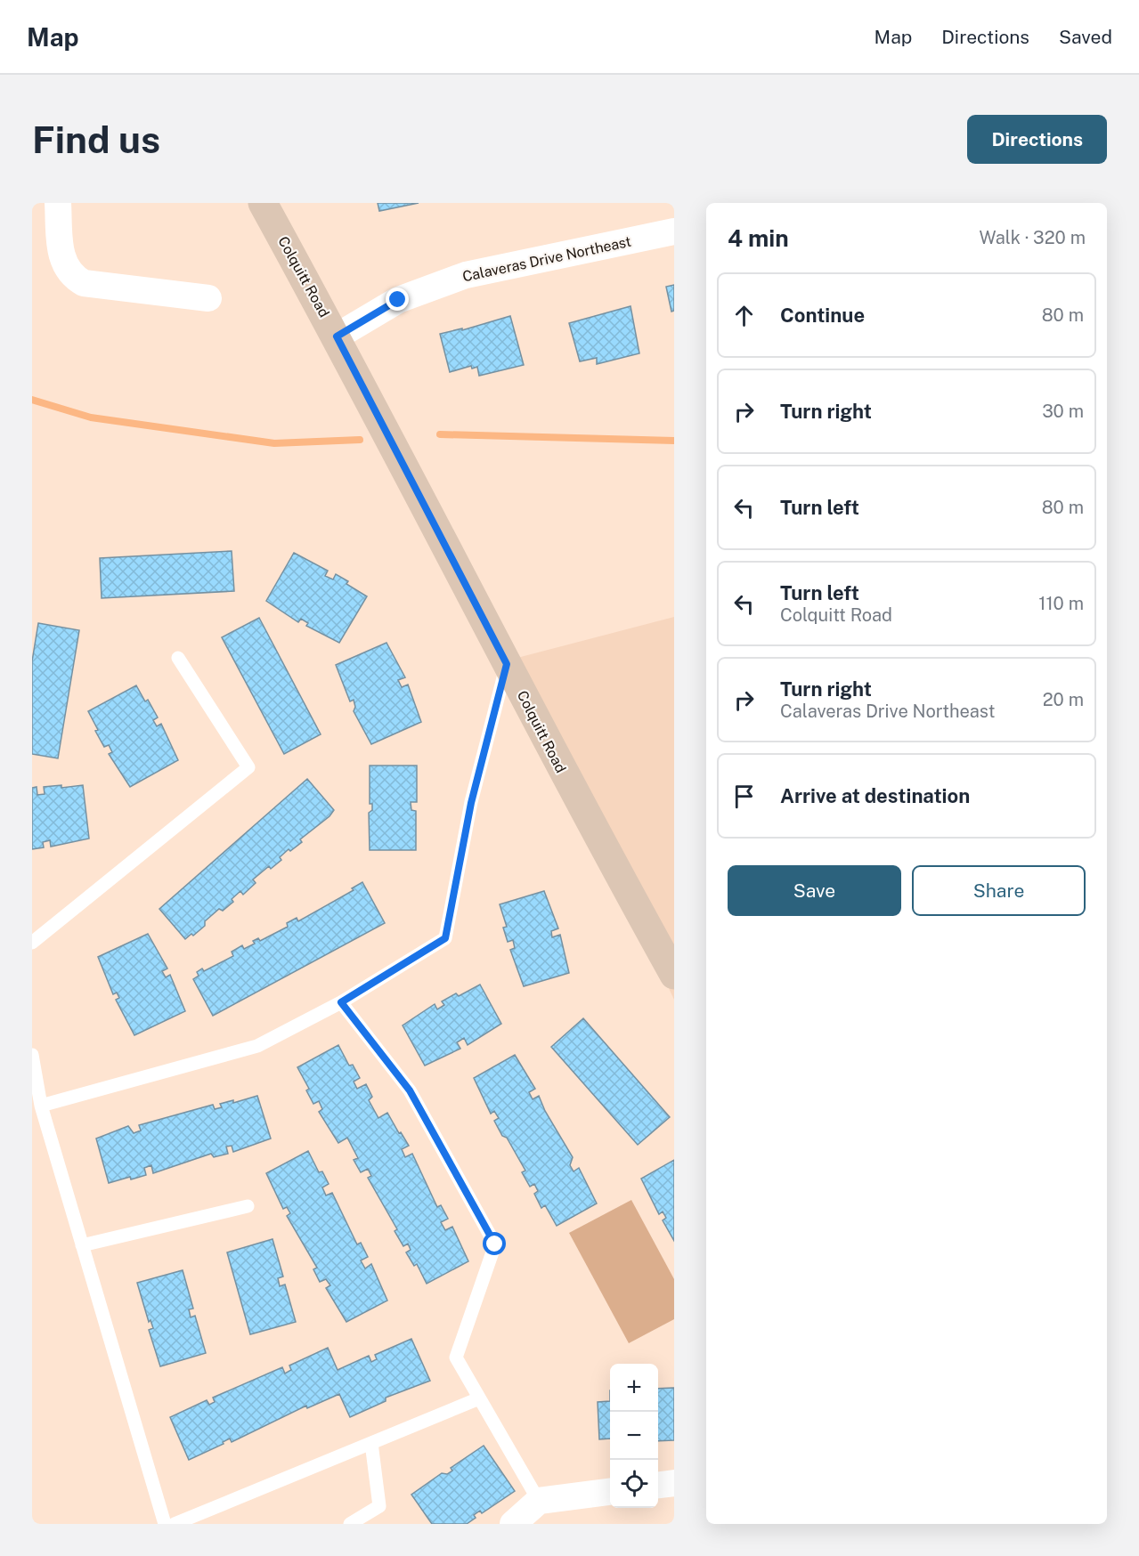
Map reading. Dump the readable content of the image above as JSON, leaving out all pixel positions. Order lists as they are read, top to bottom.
{
  "streets": {
    "street": ["Calaveras Drive Northeast", "Colquitt Road"]
  },
  "crossings": [
    ["Calaveras Drive Northeast", "Colquitt Road"]
  ],
  "page": {
    "header": "Map",
    "nav": ["Map", "Directions", "Saved"],
    "buttons": [
      "Directions",
      ["Save", "Share"]
    ],
    "title": "Find us",
    "heading": ["4 min", "Walk · 320 m"],
    "list": [
      ["Continue", "80 m"],
      ["Turn right", "30 m"],
      ["Turn left", "80 m"],
      ["Turn left", "Colquitt Road", "110 m"],
      ["Turn right", "Calaveras Drive Northeast", "20 m"],
      "Arrive at destination"
    ],
    "map_buttons": ["+", "−"]
  }
}
